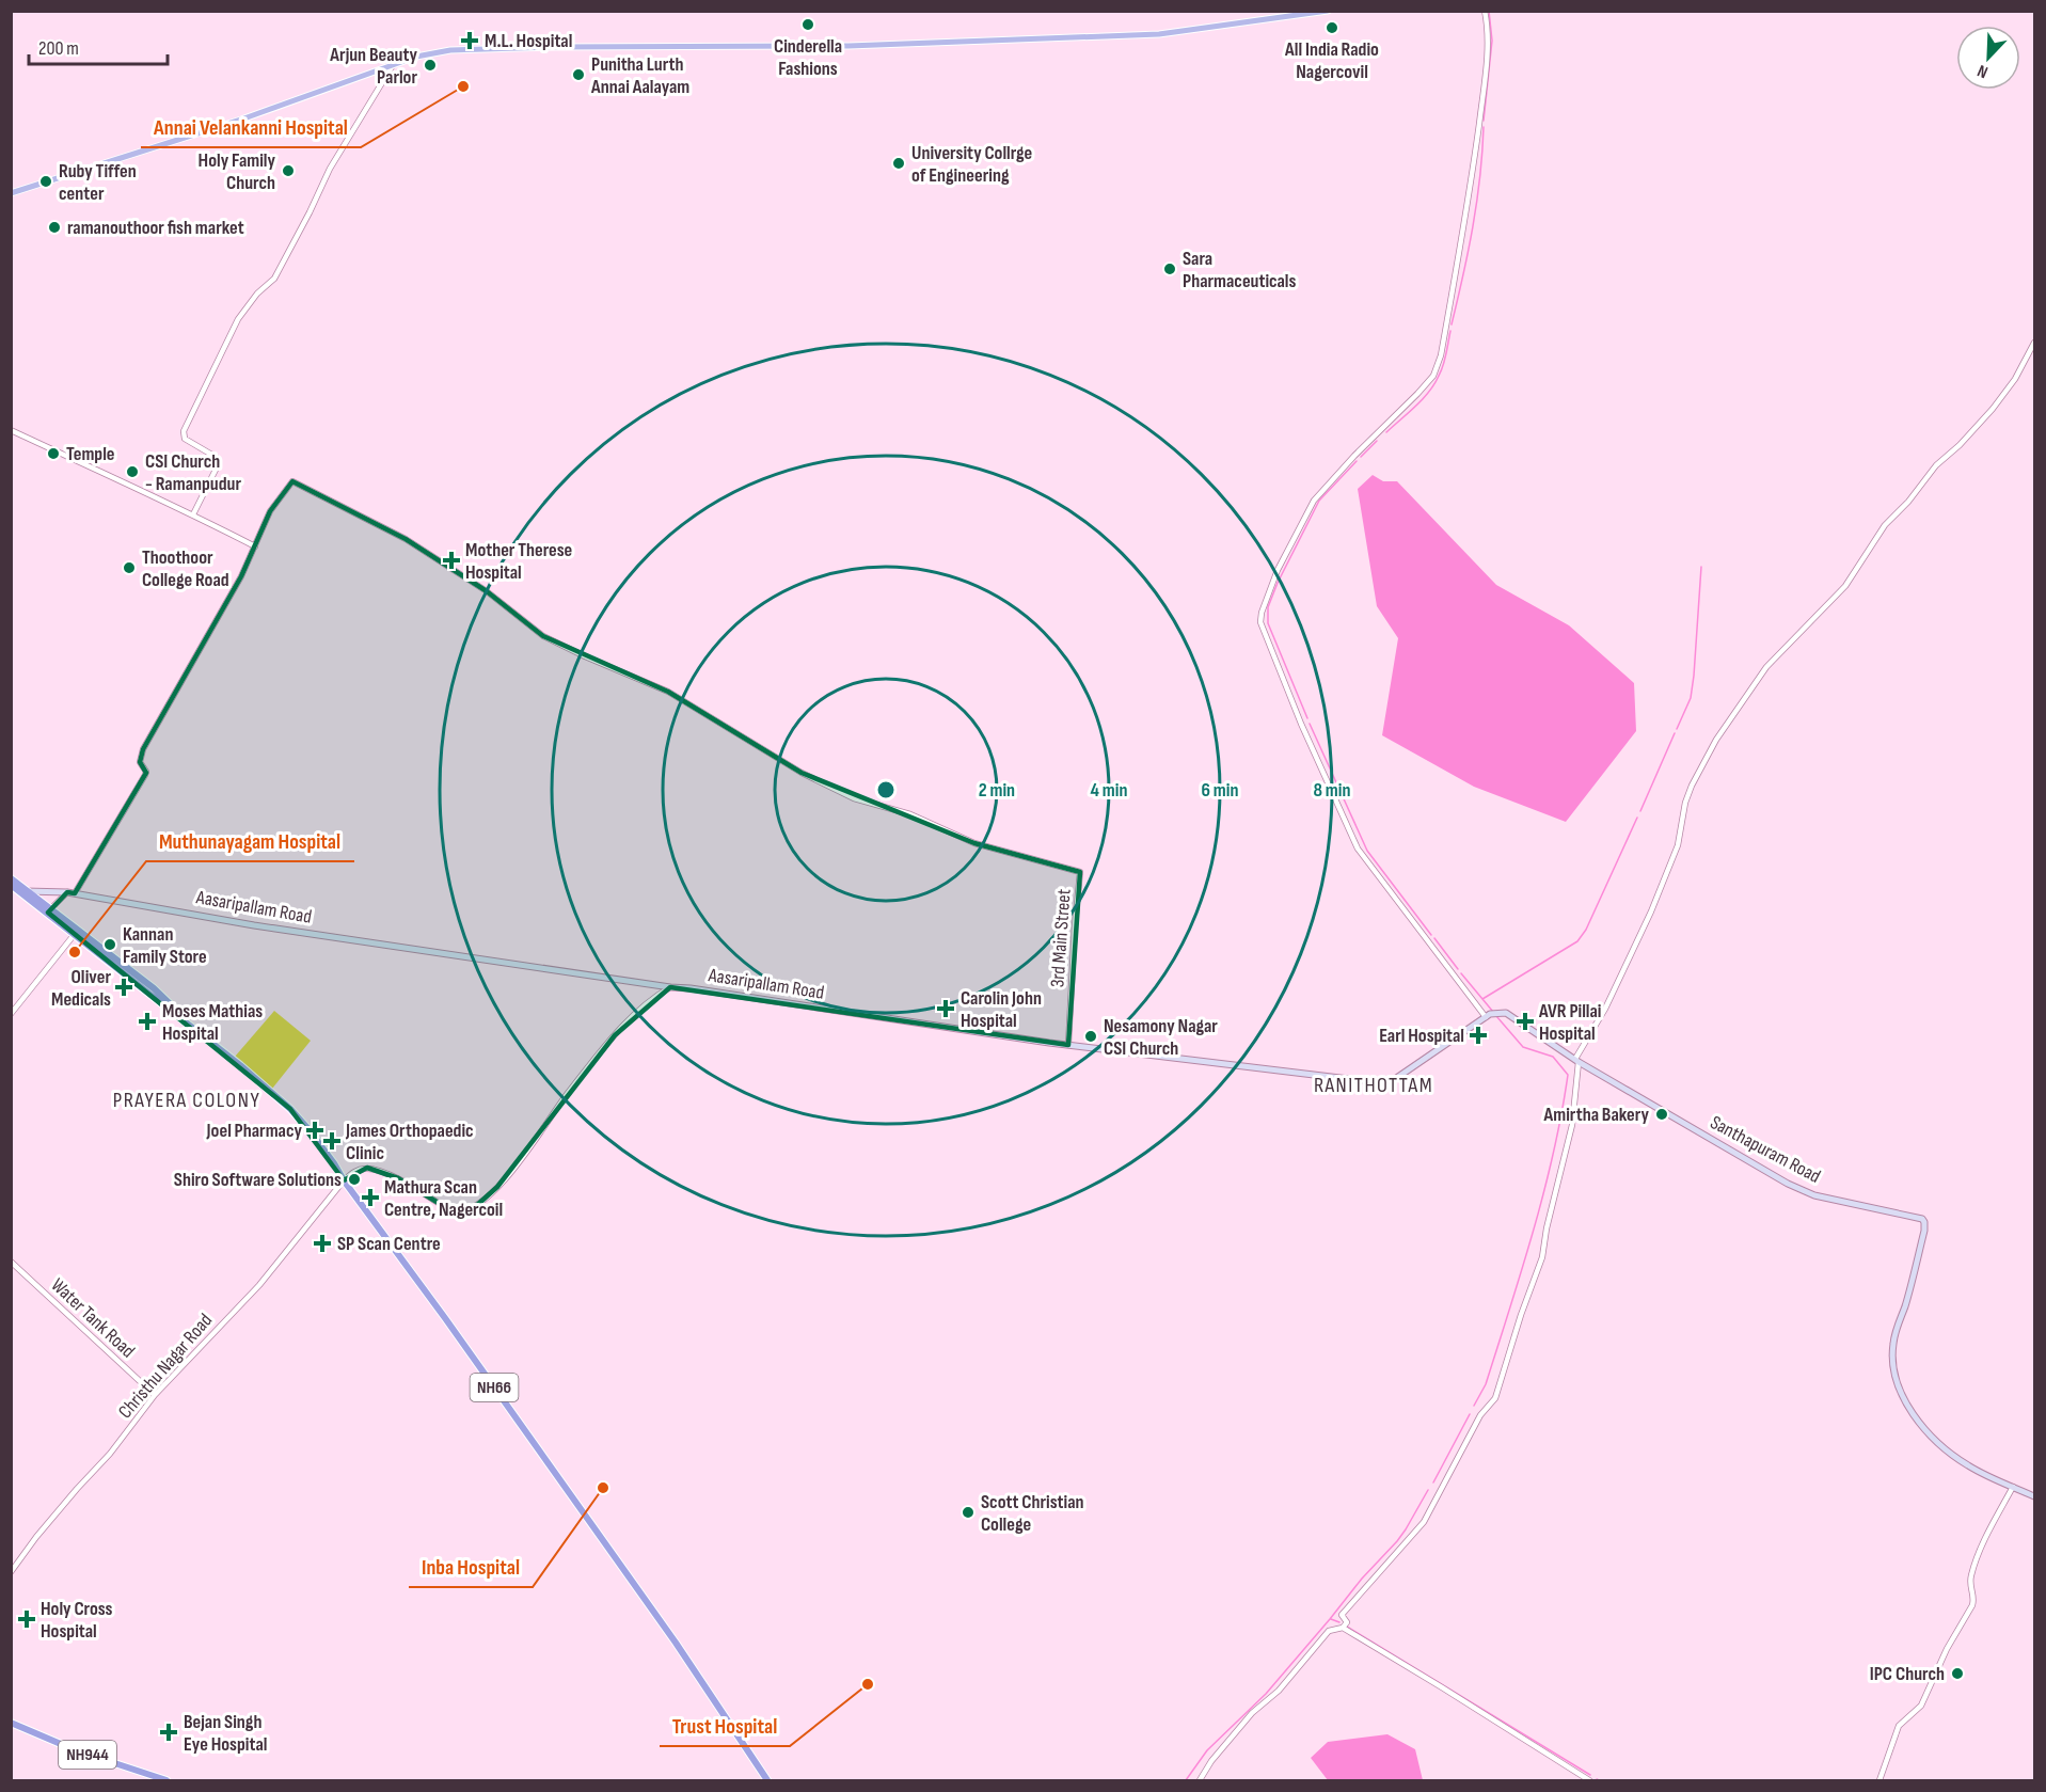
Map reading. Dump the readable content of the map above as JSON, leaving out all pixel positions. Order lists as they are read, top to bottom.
{
  "streets": {
    "highway": ["NH66", "NH944"],
    "main road": ["Aasaripallam Road", "Santhapuram Road"],
    "street": ["3rd Main Street", "Water Tank Road", "Christhu Nagar Road"]
  },
  "crossings": [
    ["Aasaripallam Road", "3rd Main Street"],
    ["Aasaripallam Road", "Santhapuram Road"],
    ["Aasaripallam Road", "NH66"],
    ["Water Tank Road", "Christhu Nagar Road"],
    ["Christhu Nagar Road", "NH66"]
  ],
  "districts": ["RANITHOTTAM", "PRAYERA COLONY"],
  "places": {
    "other": [
      "Cinderella Fashions",
      "All India Radio Nagercovil",
      "Arjun Beauty Parlor",
      "Punitha Lurth Annai Aalayam",
      "Annai Velankanni Hospital",
      "University Collrge of Engineering",
      "Holy Family Church",
      "Ruby Tiffen center",
      "ramanouthoor fish market",
      "Sara Pharmaceuticals",
      "Temple",
      "CSI Church - Ramanpudur",
      "Thoothoor College Road",
      "Kannan Family Store",
      "Muthunayagam Hospital",
      "Nesamony Nagar CSI Church",
      "Amirtha Bakery",
      "Shiro Software Solutions",
      "Inba Hospital",
      "Scott Christian College",
      "IPC Church",
      "Trust Hospital"
    ],
    "health": [
      "M.L. Hospital",
      "Mother Therese Hospital",
      "Oliver Medicals",
      "Carolin John Hospital",
      "Moses Mathias Hospital",
      "AVR Pillai Hospital",
      "Earl Hospital",
      "Joel Pharmacy",
      "James Orthopaedic Clinic",
      "Mathura Scan Centre, Nagercoil",
      "SP Scan Centre",
      "Holy Cross Hospital",
      "Bejan Singh Eye Hospital"
    ]
  },
  "scale_bar": "200 m",
  "north": "bottom left",
  "rings": [
    "2 min",
    "4 min",
    "6 min",
    "8 min"
  ]
}
